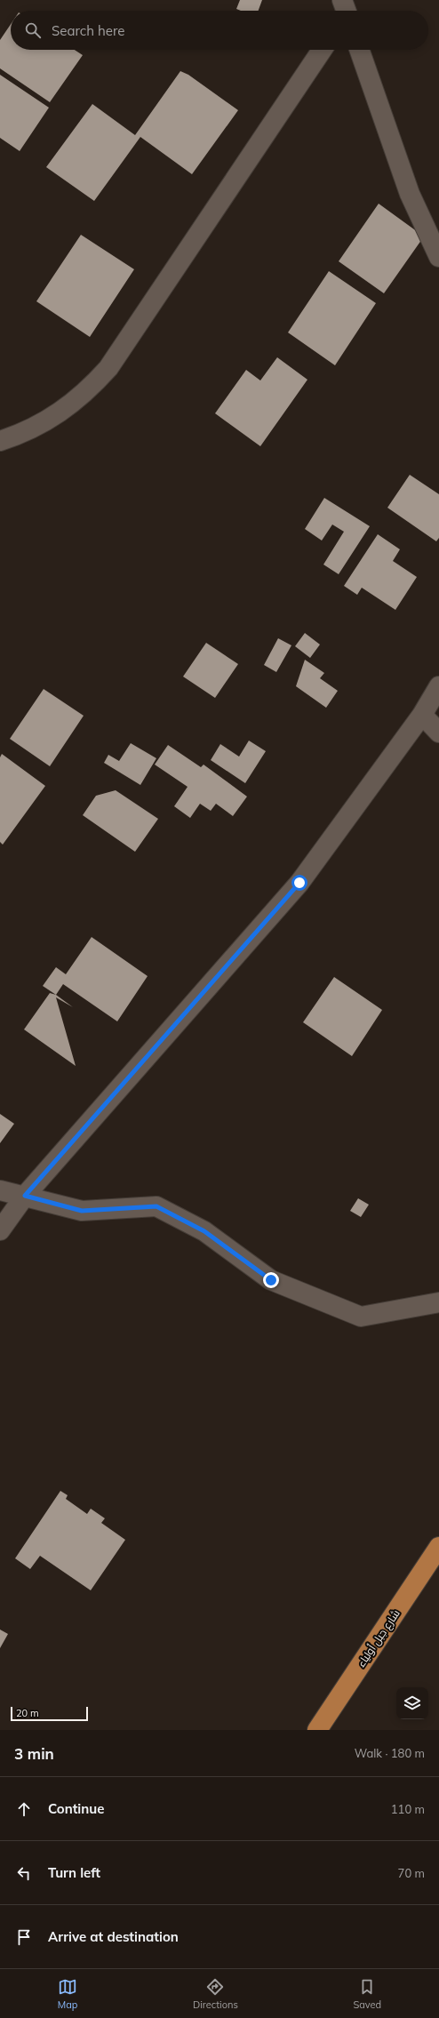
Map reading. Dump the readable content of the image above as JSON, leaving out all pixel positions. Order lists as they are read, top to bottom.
{
  "streets": {
    "highway": ["شارع جبل أولياء"]
  },
  "scale_bar": "20 m",
  "page": {
    "search": "Search here",
    "scale": "20 m",
    "heading": ["3 min", "Walk · 180 m"],
    "list": [
      ["Continue", "110 m"],
      ["Turn left", "70 m"],
      "Arrive at destination"
    ],
    "nav": ["Map", "Directions", "Saved"]
  }
}
